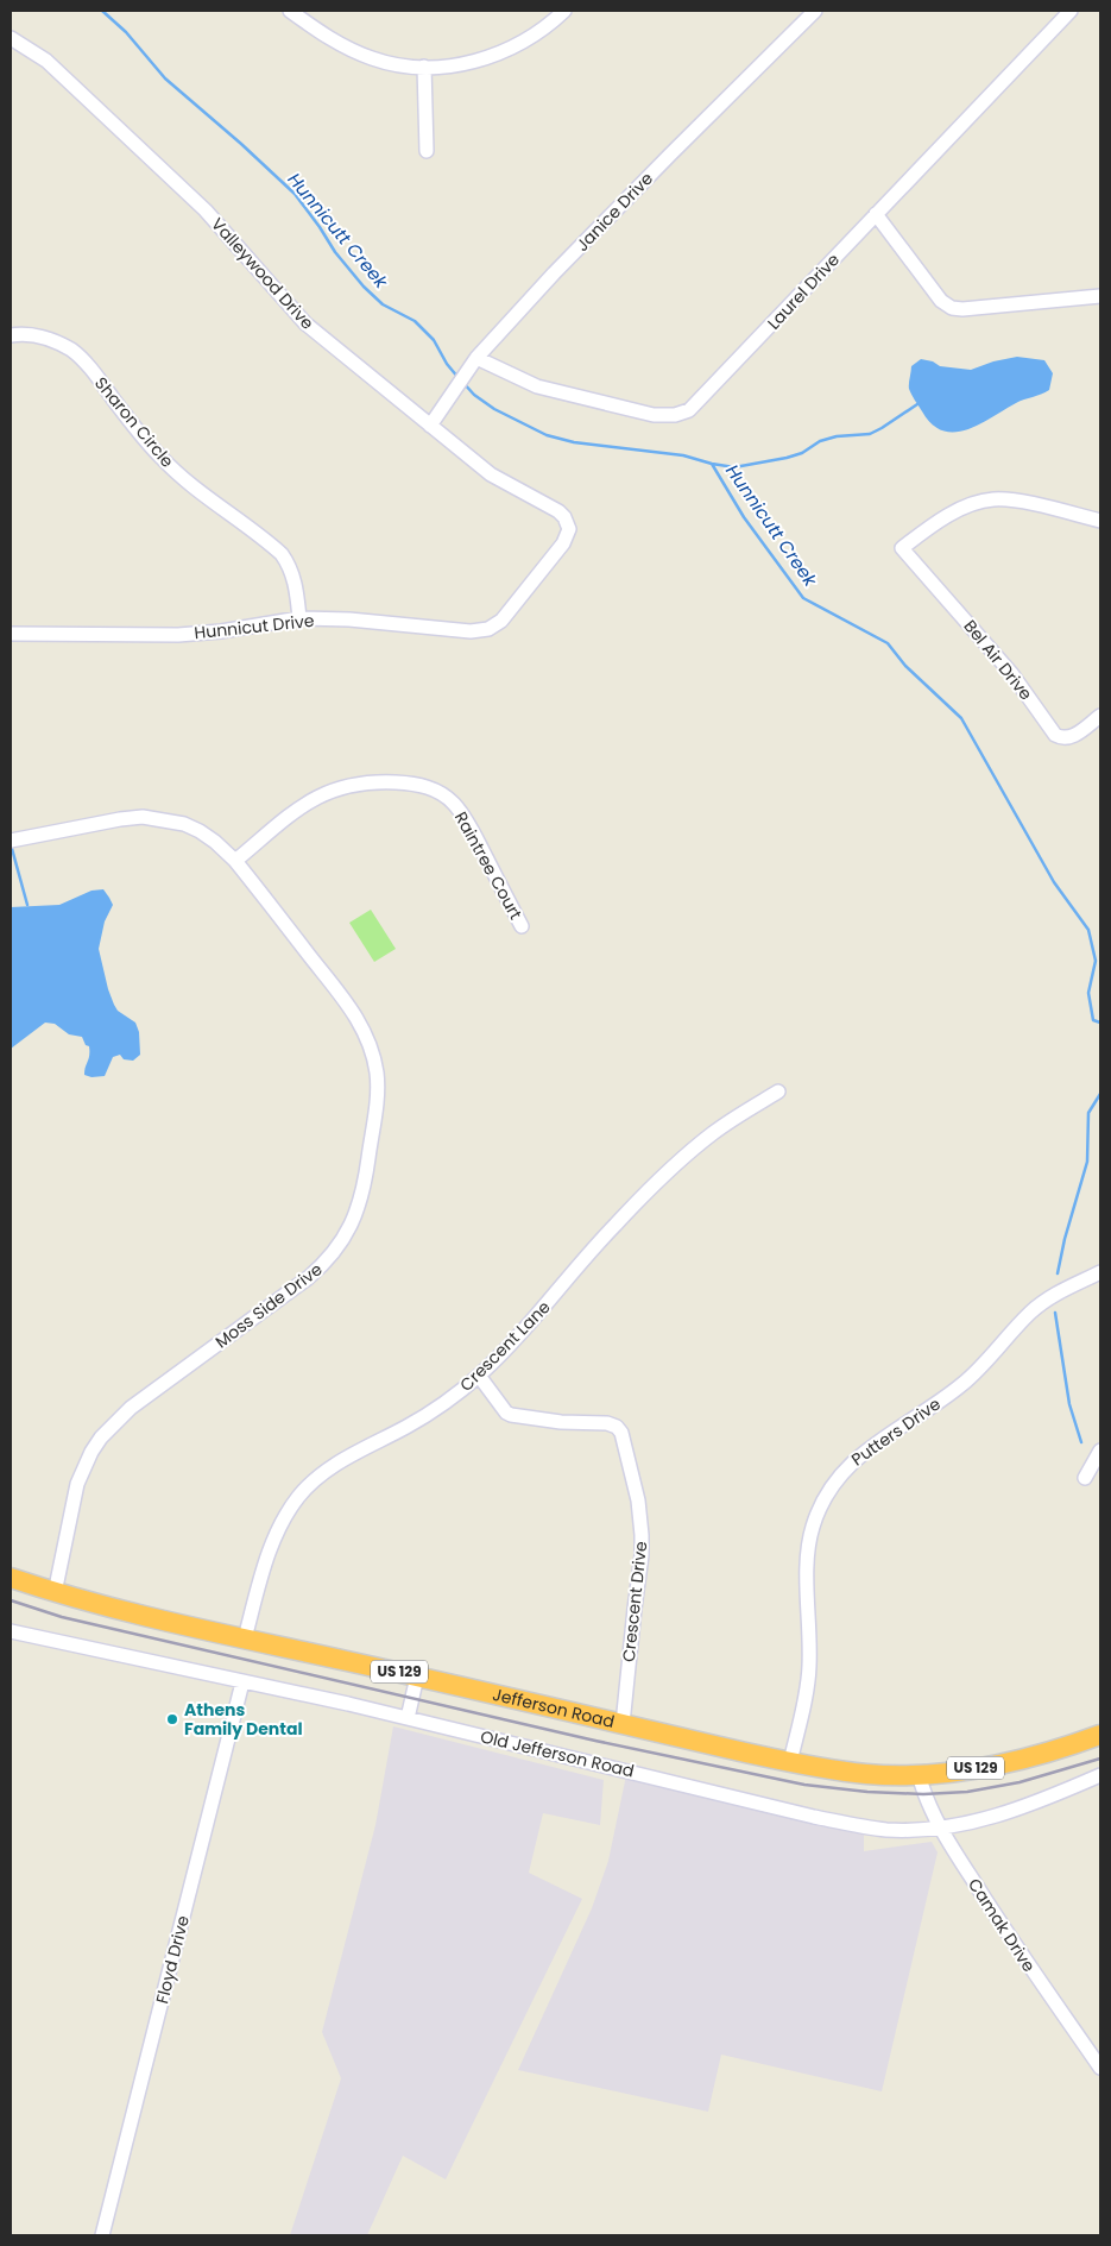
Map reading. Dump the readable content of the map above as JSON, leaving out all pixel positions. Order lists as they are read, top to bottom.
{
  "streets": {
    "highway": ["US 129", "Jefferson Road"],
    "street": [
      "Janice Drive",
      "Valleywood Drive",
      "Laurel Drive",
      "Sharon Circle",
      "Hunnicut Drive",
      "Bel Air Drive",
      "Raintree Court",
      "Moss Side Drive",
      "Crescent Lane",
      "Putters Drive",
      "Crescent Drive",
      "Old Jefferson Road",
      "Camak Drive",
      "Floyd Drive"
    ]
  },
  "crossings": [
    ["Janice Drive", "Valleywood Drive"],
    ["Janice Drive", "Laurel Drive"],
    ["Valleywood Drive", "Hunnicut Drive"],
    ["Sharon Circle", "Hunnicut Drive"],
    ["Raintree Court", "Moss Side Drive"],
    ["Moss Side Drive", "Jefferson Road"],
    ["Crescent Lane", "Crescent Drive"],
    ["Crescent Lane", "Jefferson Road"],
    ["Putters Drive", "Jefferson Road"],
    ["Crescent Drive", "Jefferson Road"],
    ["Jefferson Road", "Camak Drive"],
    ["Old Jefferson Road", "Camak Drive"],
    ["Old Jefferson Road", "Floyd Drive"]
  ],
  "water": ["Hunnicutt Creek"],
  "places": ["Athens Family Dental"]
}
